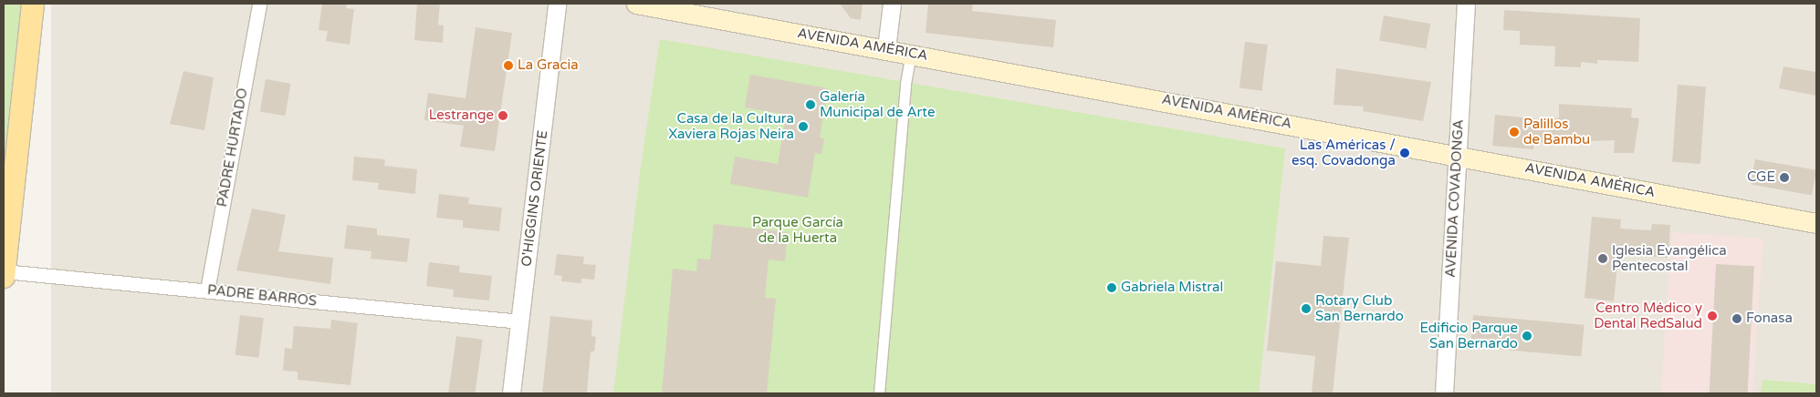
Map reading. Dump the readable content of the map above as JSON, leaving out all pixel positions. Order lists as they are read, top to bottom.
{
  "streets": {
    "main road": ["AVENIDA AMÉRICA"],
    "street": [
      "PADRE HURTADO",
      "O'HIGGINS ORIENTE",
      "AVENIDA COVADONGA",
      "PADRE BARROS"
    ]
  },
  "crossings": [
    ["AVENIDA AMÉRICA", "AVENIDA COVADONGA"],
    ["PADRE HURTADO", "PADRE BARROS"],
    ["O'HIGGINS ORIENTE", "PADRE BARROS"]
  ],
  "parks": ["Parque García de la Huerta"],
  "places": [
    "La Gracia",
    "Galería Municipal de Arte",
    "Lestrange",
    "Casa de la Cultura Xaviera Rojas Neira",
    "Palillos de Bambu",
    "Las Américas / esq. Covadonga",
    "CGE",
    "Iglesia Evangélica Pentecostal",
    "Gabriela Mistral",
    "Rotary Club San Bernardo",
    "Centro Médico y Dental RedSalud",
    "Fonasa",
    "Edificio Parque San Bernardo"
  ]
}
